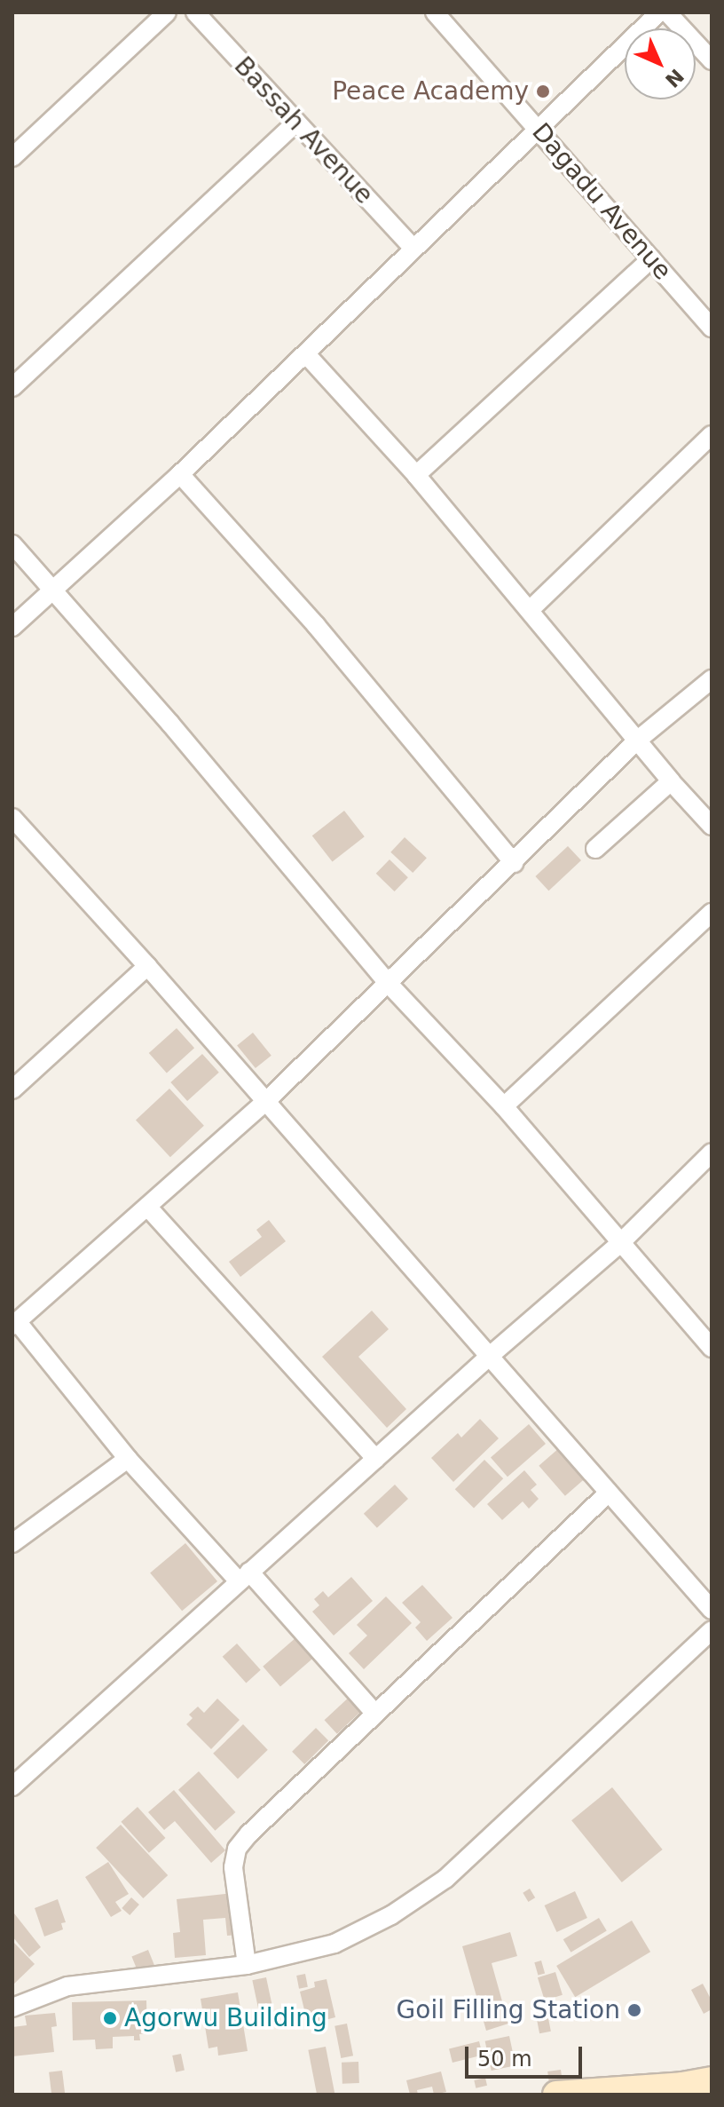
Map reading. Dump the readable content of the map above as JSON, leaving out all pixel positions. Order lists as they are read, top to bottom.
{
  "streets": {
    "street": ["Bassah Avenue", "Dagadu Avenue"]
  },
  "places": ["Peace Academy", "Goil Filling Station", "Agorwu Building"],
  "scale_bar": "50 m",
  "north": "bottom right"
}
